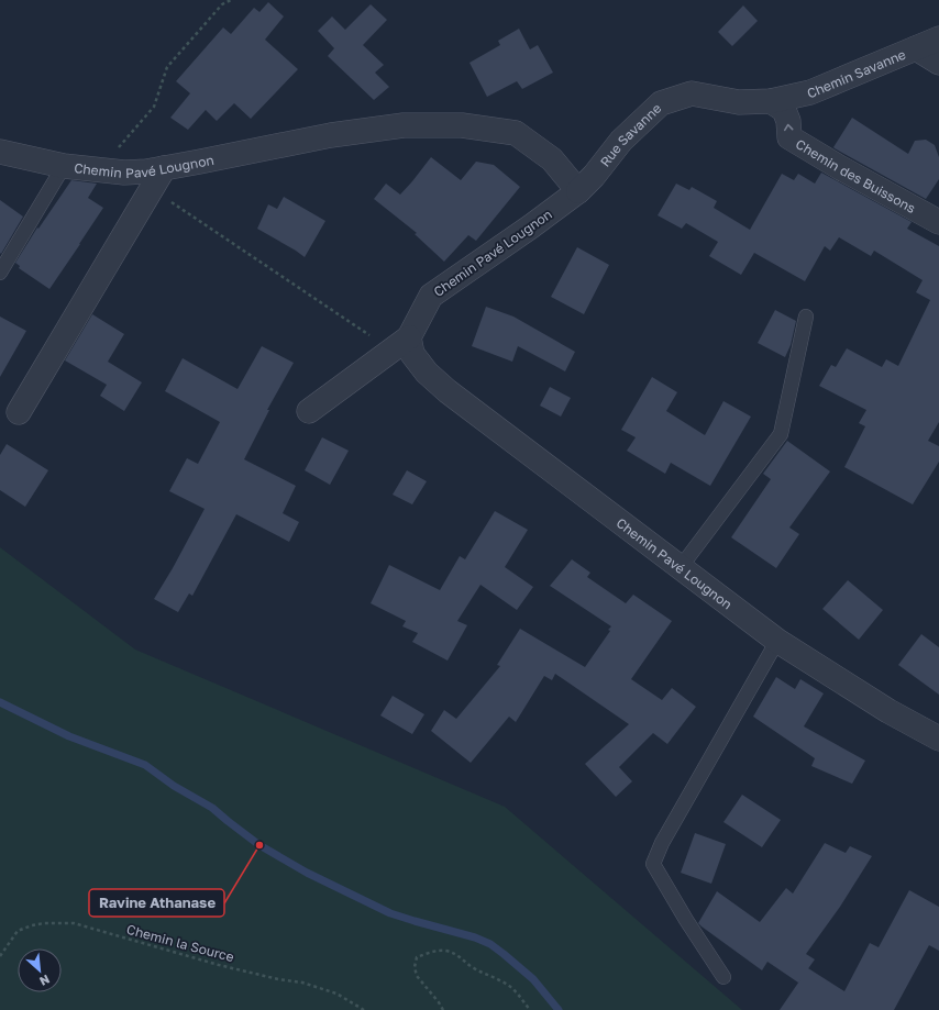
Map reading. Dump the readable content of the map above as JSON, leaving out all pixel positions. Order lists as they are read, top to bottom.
{
  "streets": {
    "street": [
      "Chemin Savanne",
      "Rue Savanne",
      "Chemin Pavé Lougnon",
      "Chemin des Buissons"
    ],
    "path": ["Chemin la Source"]
  },
  "crossings": [
    ["Chemin Savanne", "Rue Savanne"],
    ["Chemin Savanne", "Chemin des Buissons"],
    ["Rue Savanne", "Chemin Pavé Lougnon"],
    ["Rue Savanne", "Chemin des Buissons"]
  ],
  "one_way": ["Chemin des Buissons"],
  "places": ["Ravine Athanase"],
  "north": "bottom right"
}
